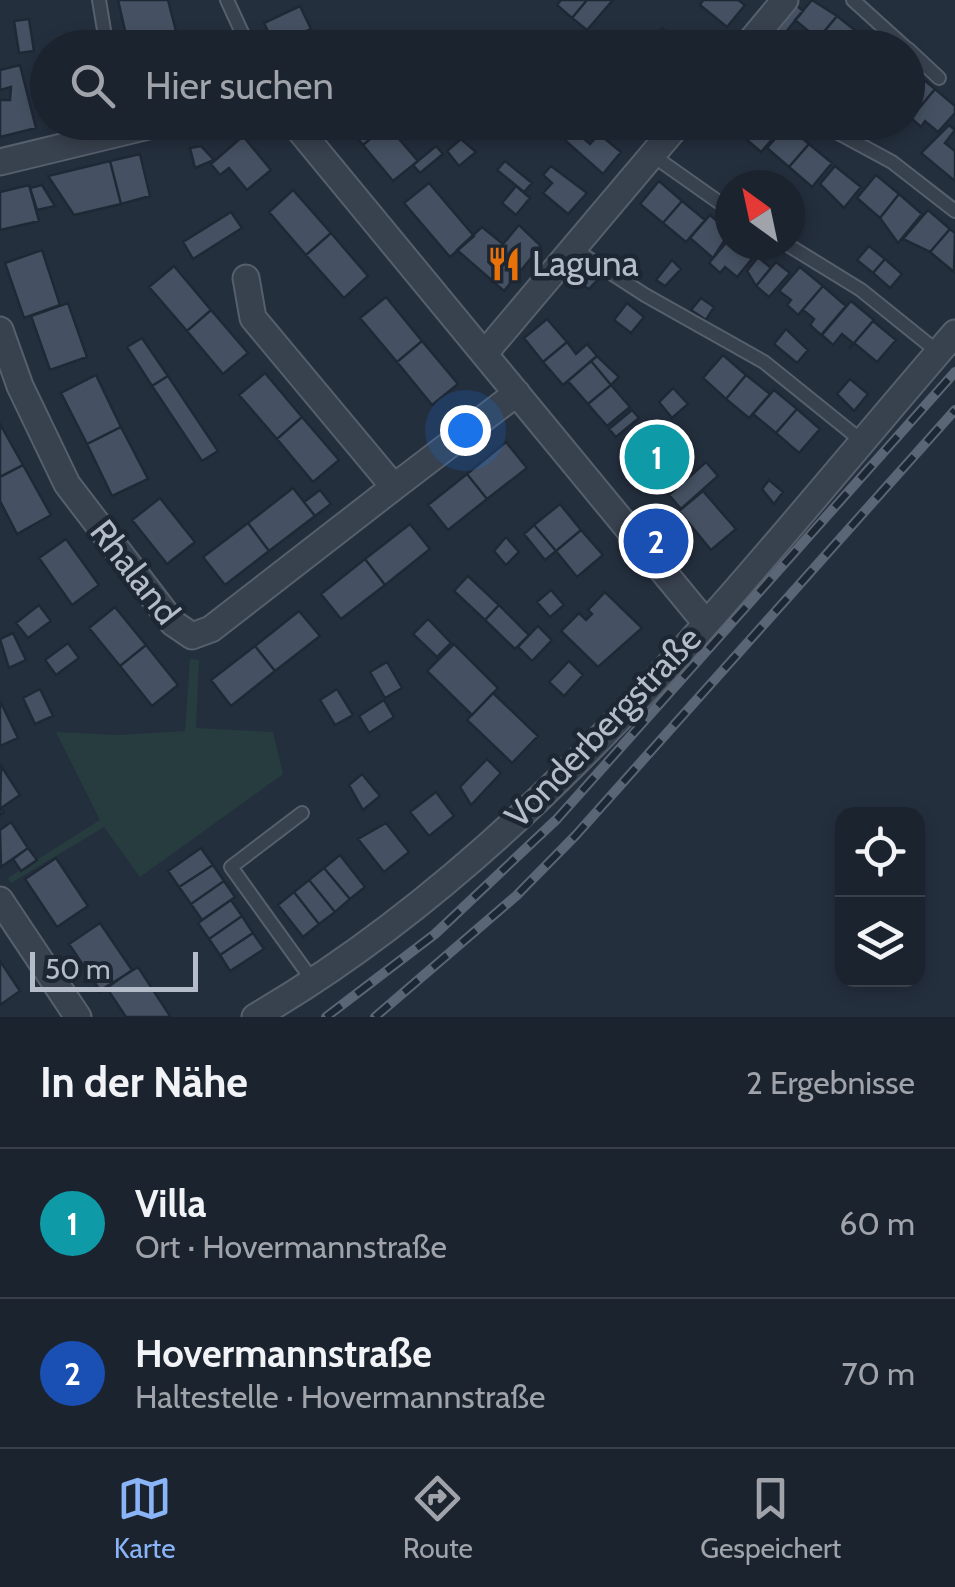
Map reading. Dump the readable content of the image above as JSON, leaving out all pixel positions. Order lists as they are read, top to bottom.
{
  "streets": {
    "street": ["Rhaland", "Vonderbergstraße"]
  },
  "places": {
    "restaurant": ["Laguna"]
  },
  "scale_bar": "50 m",
  "north": "top left",
  "page": {
    "search": "Hier suchen",
    "pins": ["1", "2"],
    "scale": "50 m",
    "heading": ["In der Nähe", "2 Ergebnisse"],
    "list": [
      {
        "mark": "1",
        "name": "Villa",
        "note": "Ort · Hovermannstraße",
        "value": "60 m"
      },
      {
        "mark": "2",
        "name": "Hovermannstraße",
        "note": "Haltestelle · Hovermannstraße",
        "value": "70 m"
      }
    ],
    "nav": ["Karte", "Route", "Gespeichert"]
  }
}
